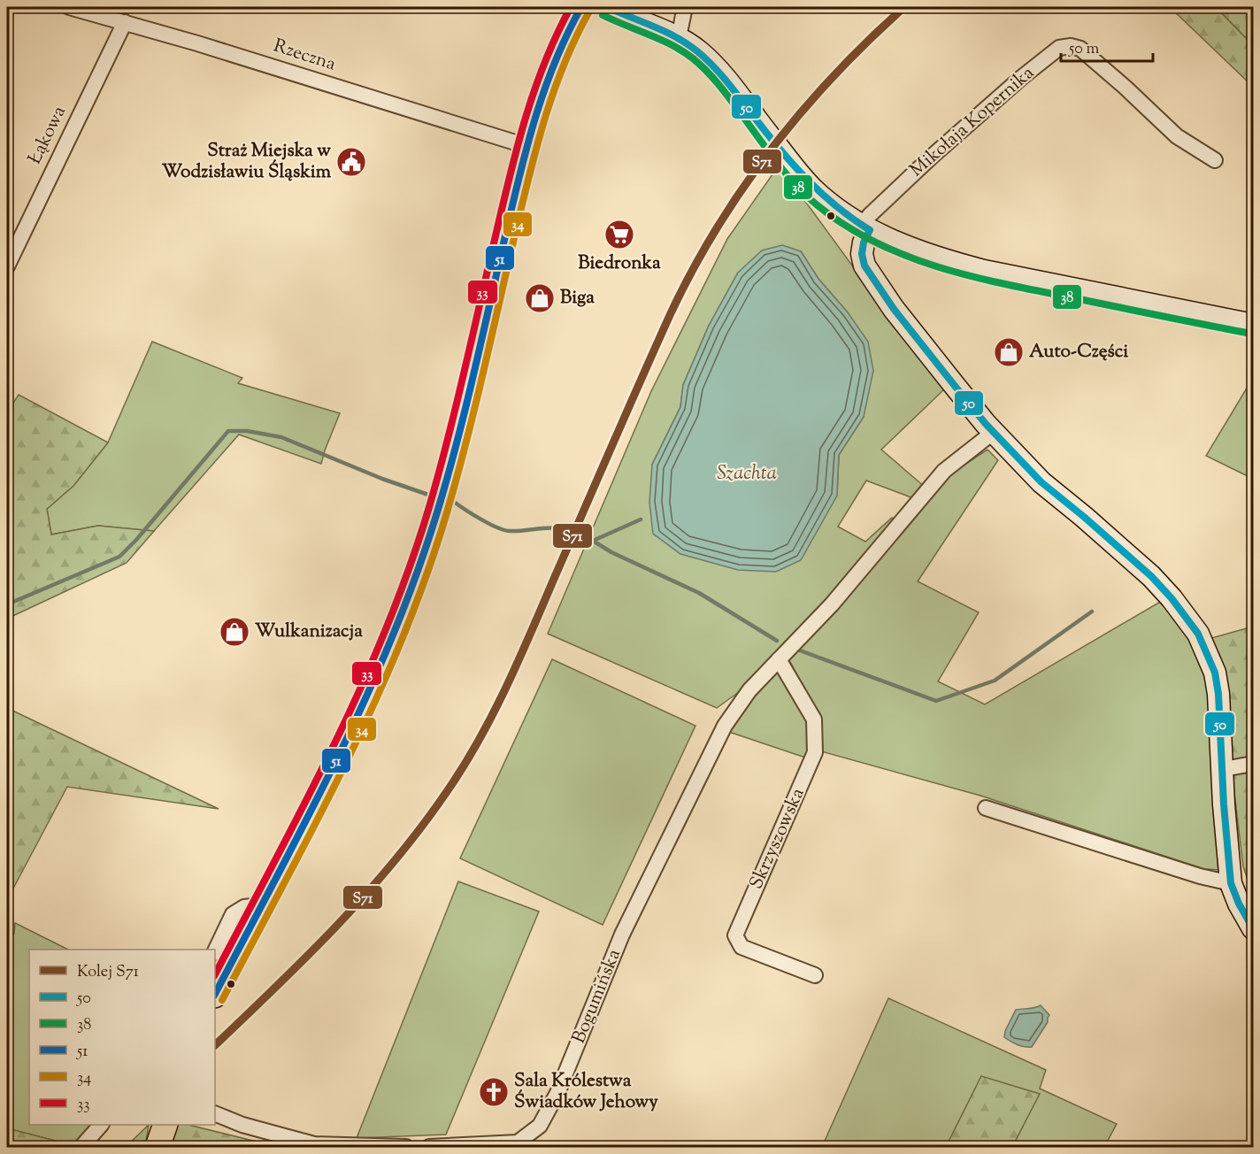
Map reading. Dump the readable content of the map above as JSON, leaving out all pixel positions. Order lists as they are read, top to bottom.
{
  "streets": {
    "street": [
      "Rzeczna",
      "Mikołaja Kopernika",
      "Łąkowa",
      "Skrzyszowska",
      "Bogumińska"
    ]
  },
  "crossings": [
    ["Rzeczna", "Łąkowa"],
    ["Skrzyszowska", "Bogumińska"]
  ],
  "water": ["Szachta"],
  "places": {
    "public building": ["Straż Miejska w Wodzisławiu Śląskim"],
    "supermarket": ["Biedronka"],
    "shop": ["Biga", "Auto-Części", "Wulkanizacja"],
    "church": ["Sala Królestwa Świadków Jehowy"]
  },
  "lines": [
    "rail line S71",
    "transit line 50",
    "transit line 51",
    "transit line 33",
    "transit line 34",
    "transit line 38"
  ],
  "legend": [
    "Kolej S71",
    "50",
    "38",
    "51",
    "34",
    "33"
  ],
  "scale_bar": "50 m"
}
